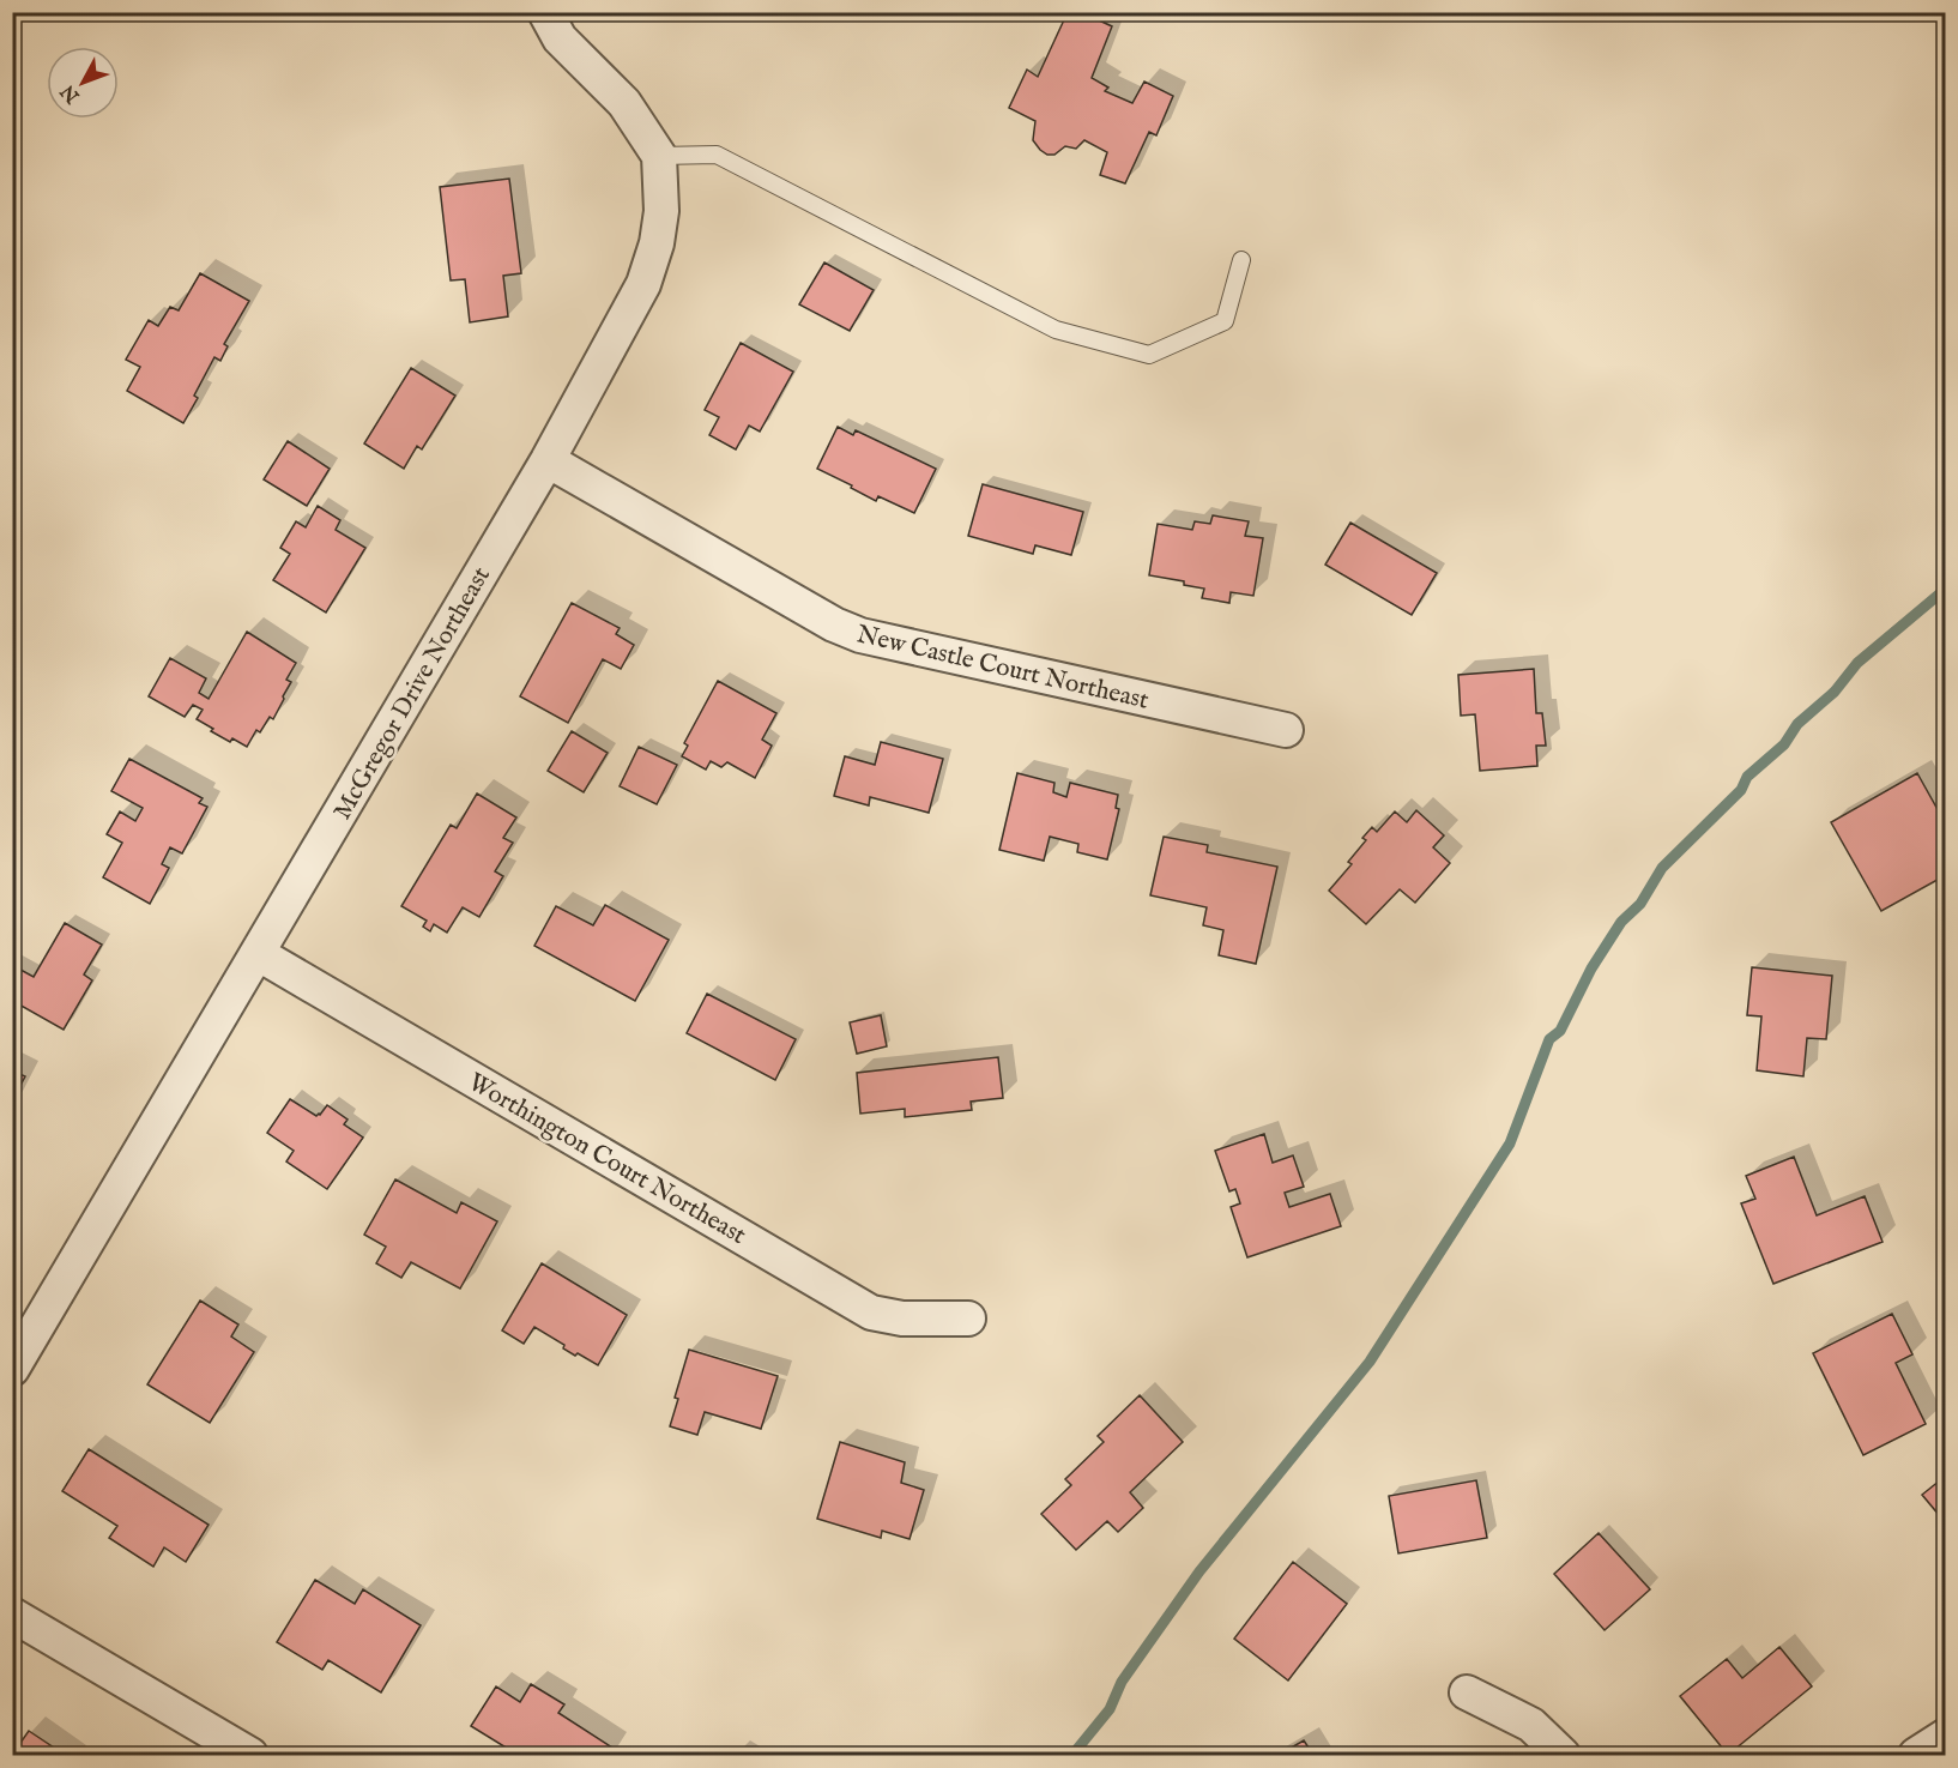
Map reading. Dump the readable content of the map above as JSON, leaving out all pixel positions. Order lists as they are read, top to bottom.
{
  "streets": {
    "street": ["New Castle Court Northeast", "McGregor Drive Northeast", "Worthington Court Northeast"]
  },
  "crossings": [
    ["New Castle Court Northeast", "McGregor Drive Northeast"],
    ["McGregor Drive Northeast", "Worthington Court Northeast"]
  ],
  "north": "bottom left"
}
